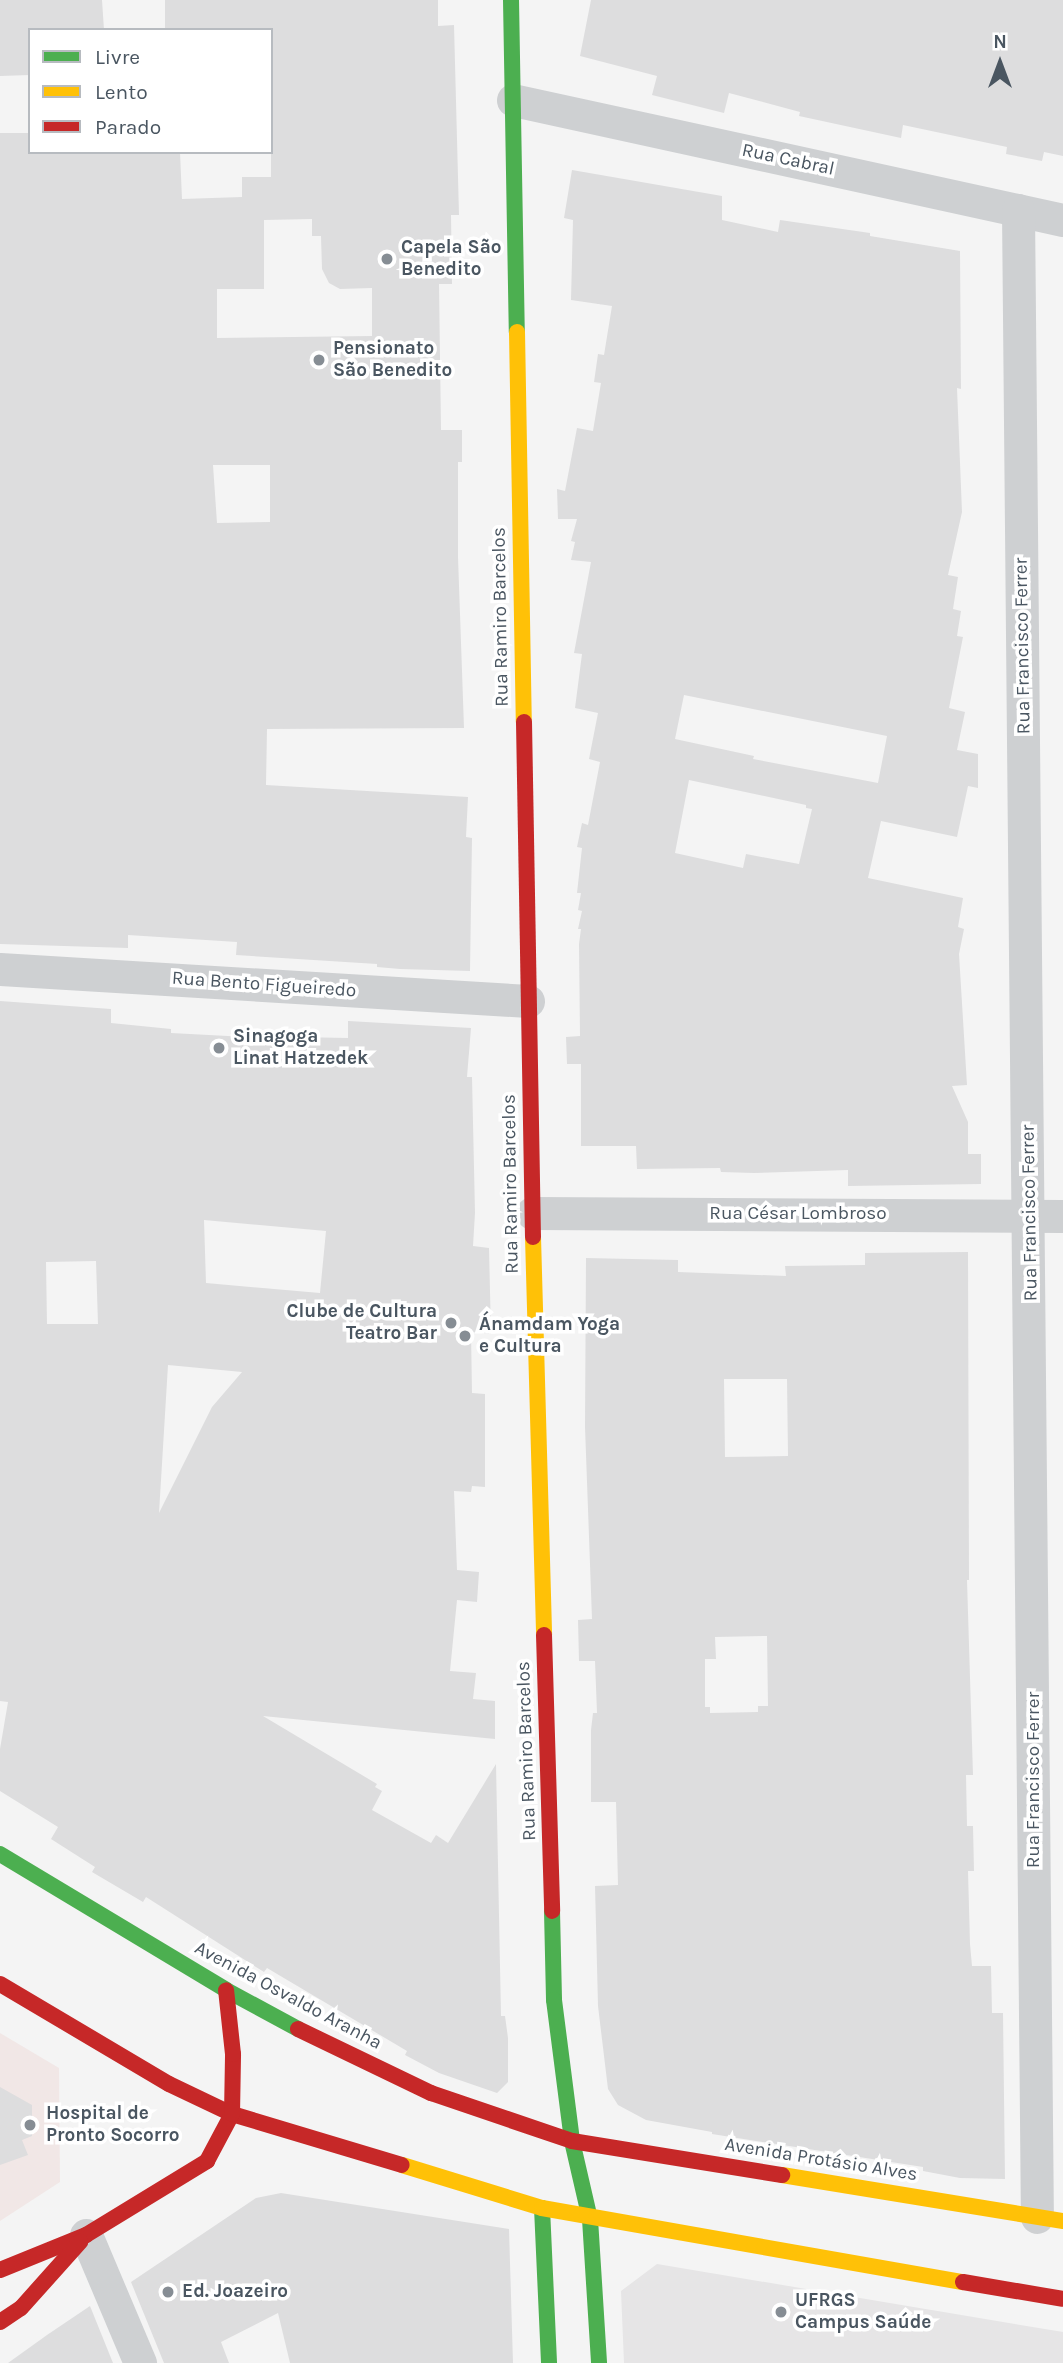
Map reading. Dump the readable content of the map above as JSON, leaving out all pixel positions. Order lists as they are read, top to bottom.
{
  "streets": {
    "main road": ["Rua Ramiro Barcelos", "Avenida Osvaldo Aranha", "Avenida Protásio Alves"],
    "street": [
      "Rua Cabral",
      "Rua Francisco Ferrer",
      "Rua Bento Figueiredo",
      "Rua César Lombroso"
    ]
  },
  "crossings": [
    ["Rua Cabral", "Rua Ramiro Barcelos"],
    ["Rua Cabral", "Rua Francisco Ferrer"],
    ["Rua Ramiro Barcelos", "Rua Bento Figueiredo"],
    ["Rua Ramiro Barcelos", "Rua César Lombroso"],
    ["Rua Ramiro Barcelos", "Avenida Osvaldo Aranha"],
    ["Rua Ramiro Barcelos", "Avenida Protásio Alves"],
    ["Rua Francisco Ferrer", "Rua César Lombroso"],
    ["Rua Francisco Ferrer", "Avenida Protásio Alves"],
    ["Avenida Osvaldo Aranha", "Avenida Protásio Alves"]
  ],
  "places": [
    "Capela São Benedito",
    "Pensionato São Benedito",
    "Sinagoga Linat Hatzedek",
    "Clube de Cultura Teatro Bar",
    "Ánamdam Yoga e Cultura",
    "Hospital de Pronto Socorro",
    "Ed. Joazeiro",
    "UFRGS Campus Saúde"
  ],
  "legend": ["Livre", "Lento", "Parado"],
  "north": "top"
}
